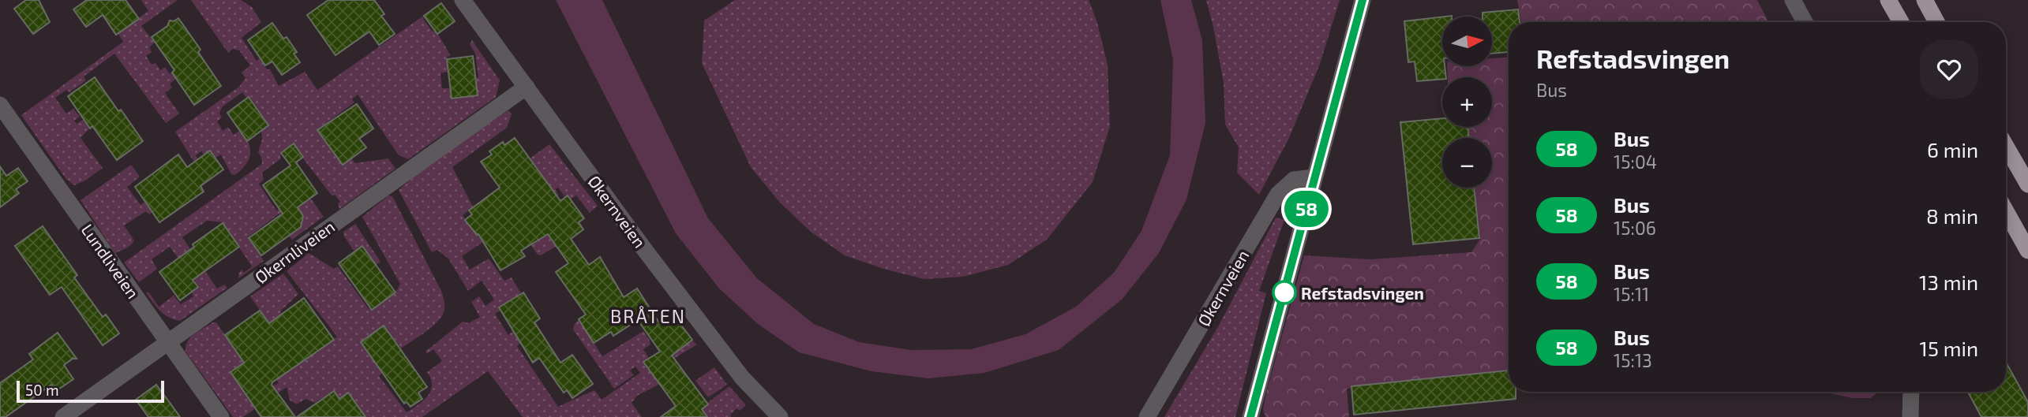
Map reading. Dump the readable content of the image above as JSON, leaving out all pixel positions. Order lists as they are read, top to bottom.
{
  "streets": {
    "street": ["Økernveien", "Økernliveien", "Lundliveien"]
  },
  "crossings": [
    ["Økernveien", "Økernliveien"],
    ["Økernliveien", "Lundliveien"]
  ],
  "districts": ["BRÅTEN"],
  "places": ["Refstadsvingen"],
  "lines": ["bus line 58"],
  "scale_bar": "50 m",
  "north": "right",
  "page": {
    "on_map": "58",
    "map_buttons": ["+", "−"],
    "heading": ["Refstadsvingen", "Bus"],
    "list": [
      {
        "mark": "58",
        "name": "Bus",
        "note": "15:04",
        "value": "6 min"
      },
      {
        "mark": "58",
        "name": "Bus",
        "note": "15:06",
        "value": "8 min"
      },
      {
        "mark": "58",
        "name": "Bus",
        "note": "15:11",
        "value": "13 min"
      },
      {
        "mark": "58",
        "name": "Bus",
        "note": "15:13",
        "value": "15 min"
      }
    ],
    "scale": "50 m"
  }
}
